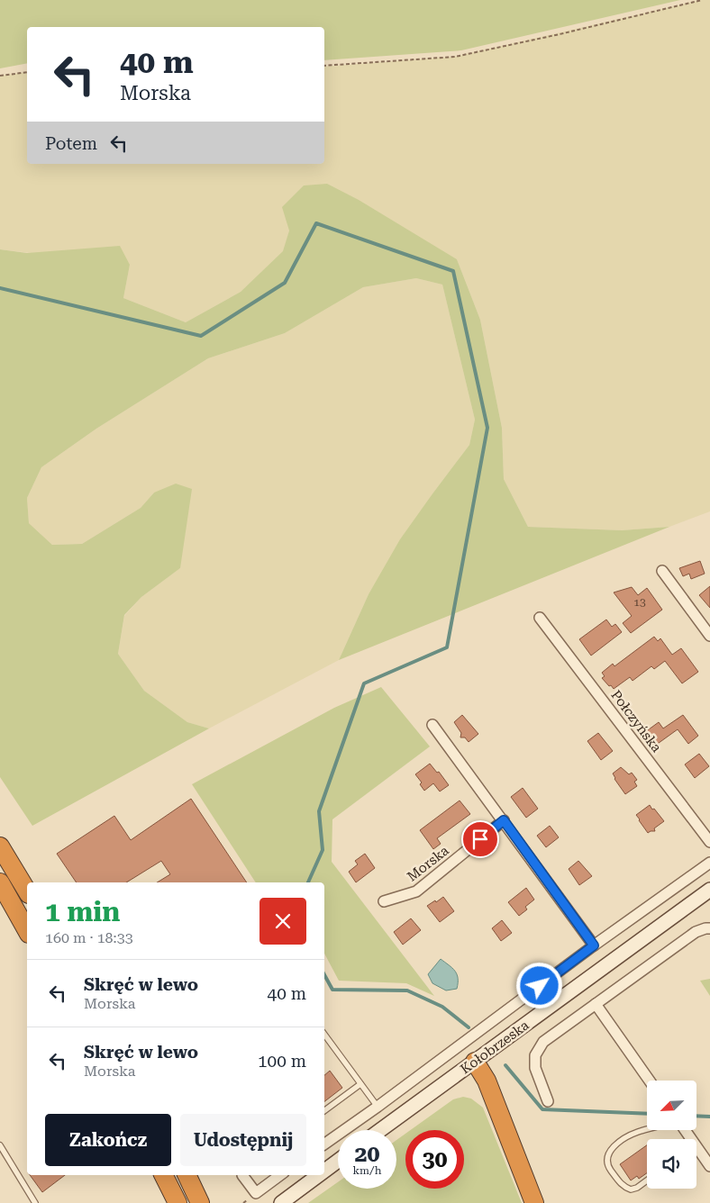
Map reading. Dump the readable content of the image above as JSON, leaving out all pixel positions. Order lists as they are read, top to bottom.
{
  "streets": {
    "main road": ["Kołobrzeska"],
    "street": ["Połczyńska", "Morska"]
  },
  "house_numbers": ["13"],
  "north": "bottom left",
  "page": {
    "turn": ["40 m", "Morska"],
    "then": "Potem",
    "heading": ["1 min", "160 m · 18:33"],
    "list": [
      {
        "name": "Skręć w lewo",
        "note": "Morska",
        "value": "40 m"
      },
      {
        "name": "Skręć w lewo",
        "note": "Morska",
        "value": "100 m"
      }
    ],
    "buttons": ["Zakończ", "Udostępnij"],
    "speed": "20 km/h",
    "limit": "30"
  }
}
